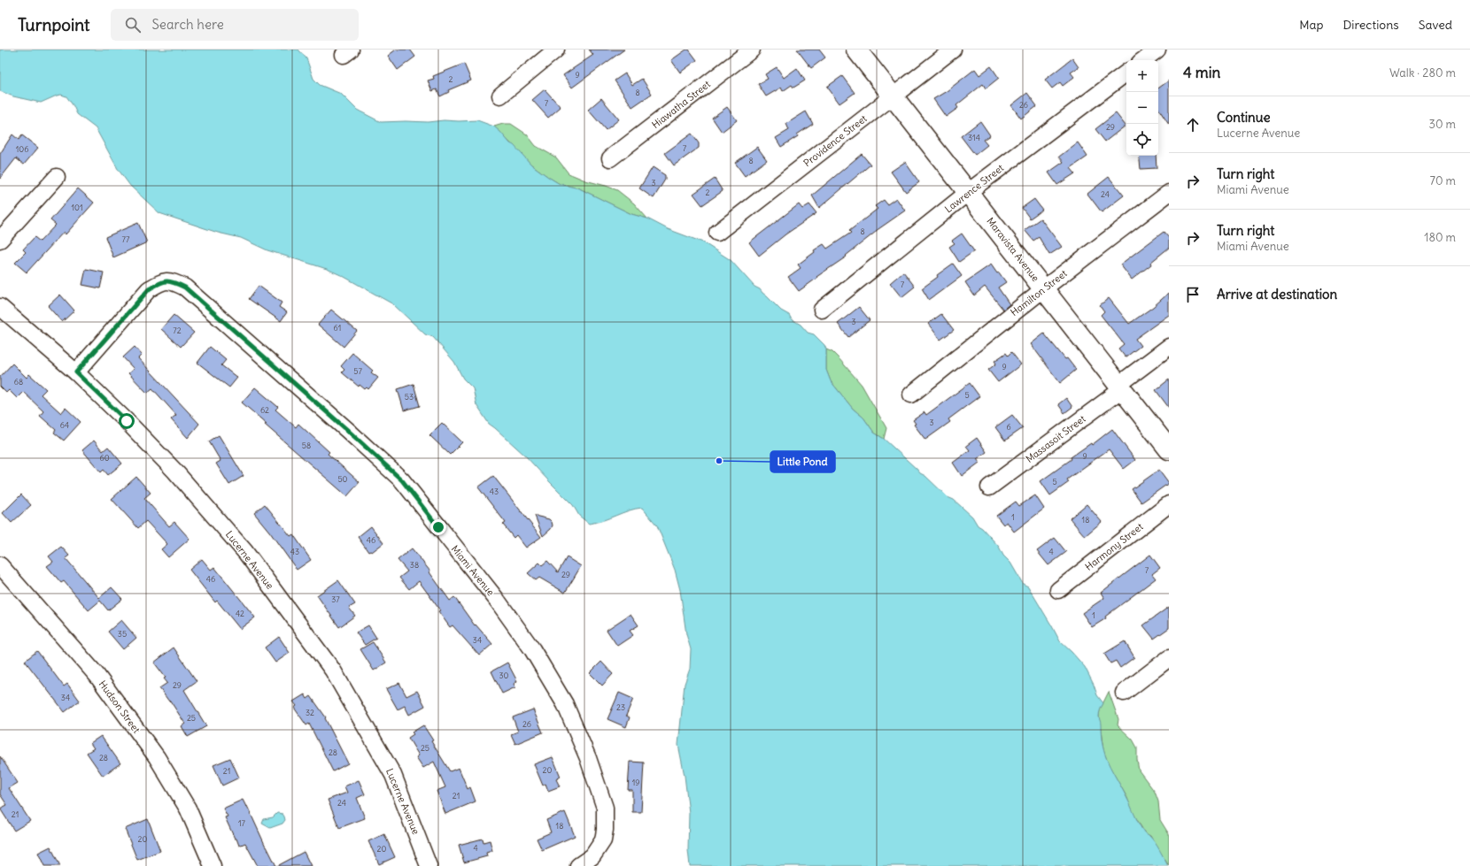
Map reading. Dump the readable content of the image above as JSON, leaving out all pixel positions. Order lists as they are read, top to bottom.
{
  "streets": {
    "main road": ["Maravista Avenue"],
    "street": [
      "Hiawatha Street",
      "Providence Street",
      "Lawrence Street",
      "Hamilton Street",
      "Massasoit Street",
      "Harmony Street",
      "Lucerne Avenue",
      "Miami Avenue",
      "Hudson Street"
    ]
  },
  "crossings": [
    ["Providence Street", "Maravista Avenue"],
    ["Lawrence Street", "Maravista Avenue"],
    ["Maravista Avenue", "Hamilton Street"],
    ["Maravista Avenue", "Massasoit Street"],
    ["Lucerne Avenue", "Miami Avenue"]
  ],
  "places": ["Little Pond"],
  "house_numbers": [
    "9",
    "2",
    "8",
    "7",
    "26",
    "29",
    "314",
    "7",
    "106",
    "8",
    "3",
    "2",
    "24",
    "101",
    "8",
    "77",
    "7",
    "3",
    "61",
    "72",
    "9",
    "57",
    "68",
    "5",
    "53",
    "62",
    "3",
    "64",
    "6",
    "58",
    "9",
    "60",
    "50",
    "5",
    "43",
    "1",
    "18",
    "46",
    "43",
    "4",
    "38",
    "7",
    "29",
    "46",
    "37",
    "42",
    "1",
    "35",
    "34",
    "30",
    "29",
    "34",
    "23",
    "32",
    "25",
    "26",
    "25",
    "28",
    "28",
    "20",
    "21",
    "19",
    "21",
    "24",
    "21",
    "17",
    "18",
    "20",
    "4",
    "20"
  ],
  "page": {
    "header": "Turnpoint",
    "search": "Search here",
    "nav": ["Map", "Directions", "Saved"],
    "heading": ["4 min", "Walk · 280 m"],
    "map_buttons": ["+", "−"],
    "list": [
      ["Continue", "Lucerne Avenue", "30 m"],
      ["Turn right", "Miami Avenue", "70 m"],
      ["Turn right", "Miami Avenue", "180 m"],
      "Arrive at destination"
    ]
  }
}
